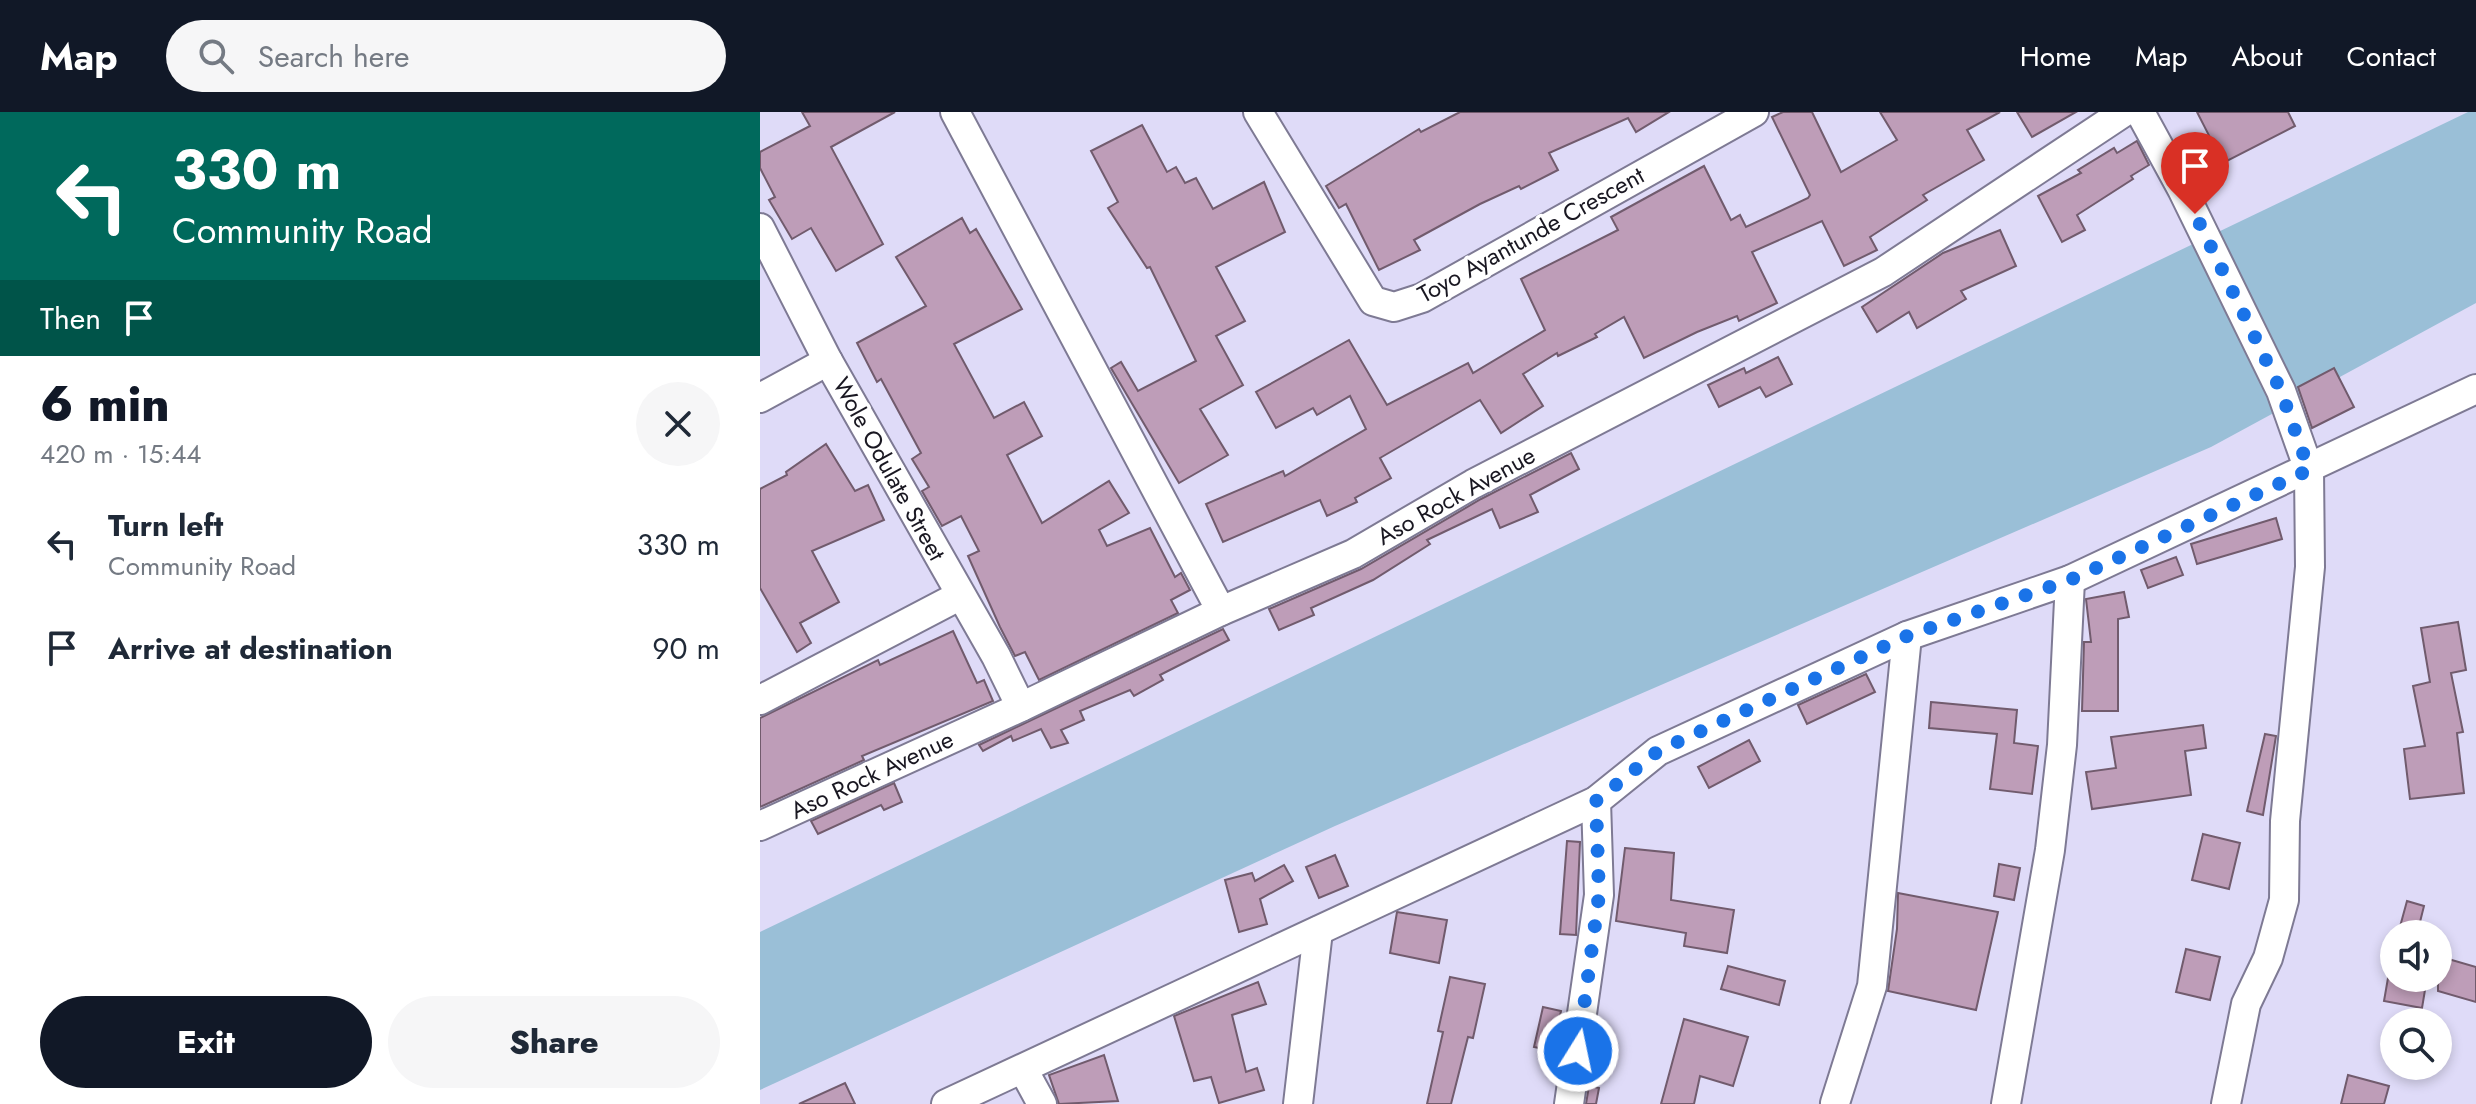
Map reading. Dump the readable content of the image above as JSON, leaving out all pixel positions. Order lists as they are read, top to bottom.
{
  "streets": {
    "street": ["Toyo Ayantunde Crescent", "Wole Odulate Street", "Aso Rock Avenue"]
  },
  "crossings": [
    ["Wole Odulate Street", "Aso Rock Avenue"]
  ],
  "page": {
    "header": "Map",
    "search": "Search here",
    "nav": [
      "Home",
      "Map",
      "About",
      "Contact"
    ],
    "turn": ["330 m", "Community Road"],
    "then": "Then",
    "heading": ["6 min", "420 m · 15:44"],
    "list": [
      {
        "name": "Turn left",
        "note": "Community Road",
        "value": "330 m"
      },
      {
        "name": "Arrive at destination",
        "value": "90 m"
      }
    ],
    "buttons": ["Exit", "Share"]
  }
}
